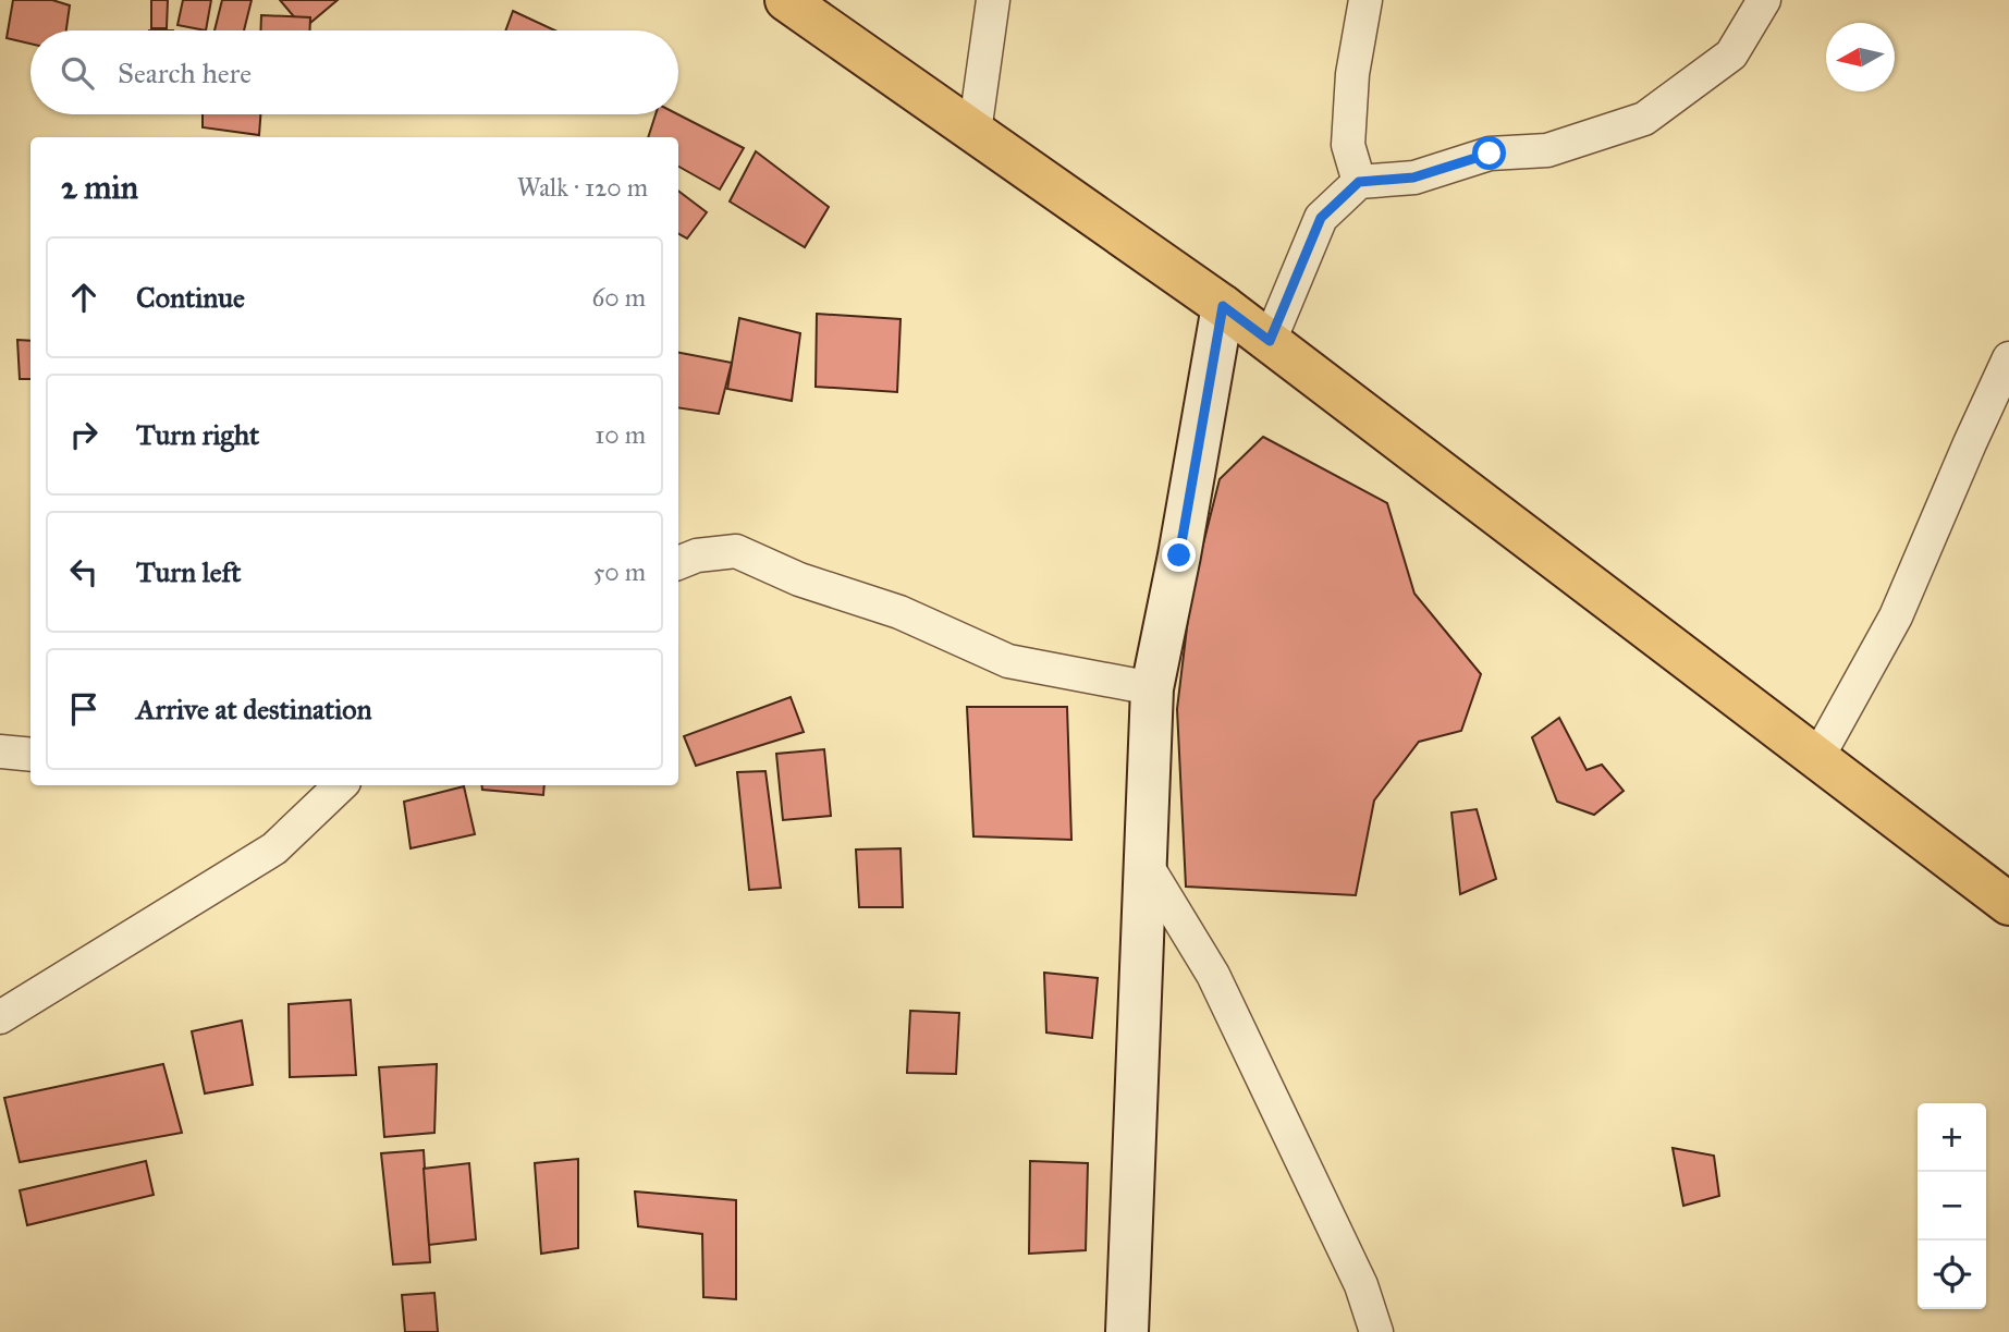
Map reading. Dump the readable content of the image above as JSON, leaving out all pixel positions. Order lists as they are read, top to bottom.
{
  "north": "left",
  "page": {
    "search": "Search here",
    "heading": ["2 min", "Walk · 120 m"],
    "list": [
      ["Continue", "60 m"],
      ["Turn right", "10 m"],
      ["Turn left", "50 m"],
      "Arrive at destination"
    ],
    "map_buttons": ["+", "−"]
  }
}
